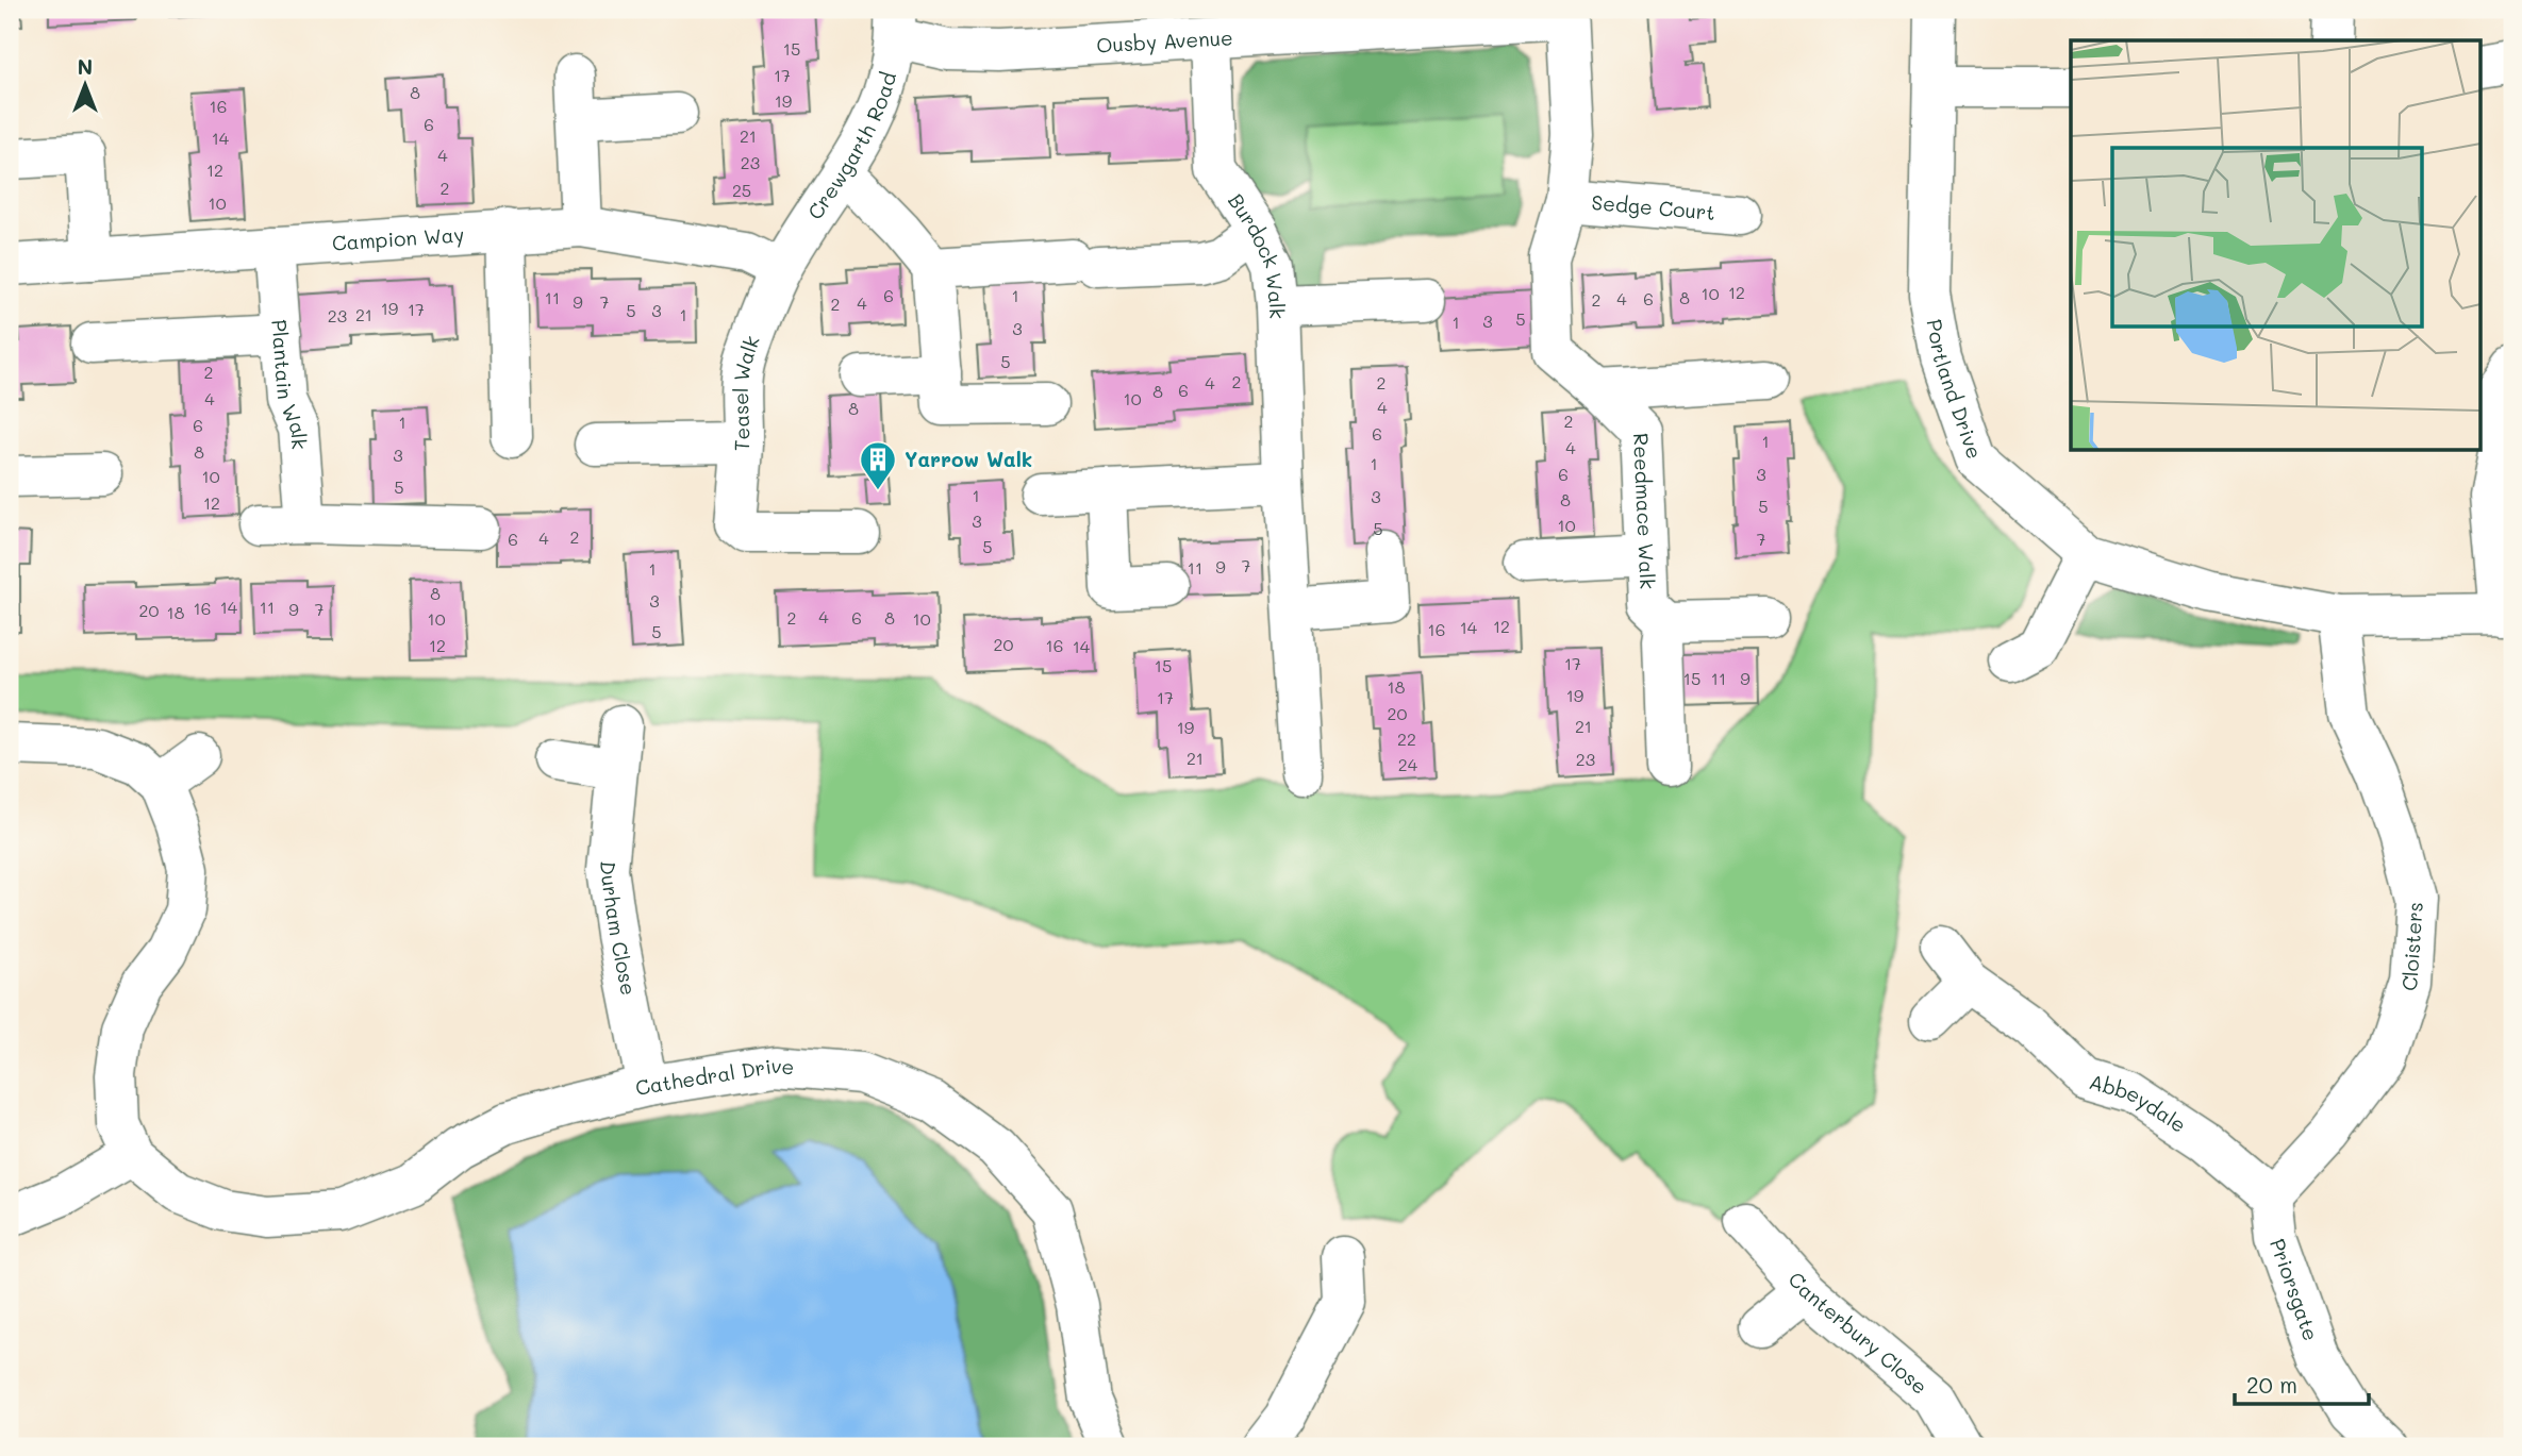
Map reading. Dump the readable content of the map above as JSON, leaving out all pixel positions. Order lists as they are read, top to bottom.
{
  "streets": {
    "street": [
      "Ousby Avenue",
      "Crewgarth Road",
      "Sedge Court",
      "Campion Way",
      "Burdock Walk",
      "Plantain Walk",
      "Portland Drive",
      "Teasel Walk",
      "Reedmace Walk",
      "Durham Close",
      "Cloisters",
      "Cathedral Drive",
      "Abbeydale",
      "Priorsgate",
      "Canterbury Close"
    ]
  },
  "crossings": [
    ["Ousby Avenue", "Crewgarth Road"],
    ["Ousby Avenue", "Burdock Walk"],
    ["Ousby Avenue", "Reedmace Walk"],
    ["Crewgarth Road", "Campion Way"],
    ["Crewgarth Road", "Teasel Walk"],
    ["Sedge Court", "Reedmace Walk"],
    ["Campion Way", "Plantain Walk"],
    ["Campion Way", "Teasel Walk"],
    ["Portland Drive", "Cloisters"],
    ["Durham Close", "Cathedral Drive"],
    ["Cloisters", "Abbeydale"],
    ["Cloisters", "Priorsgate"],
    ["Abbeydale", "Priorsgate"]
  ],
  "places": {
    "building": ["Yarrow Walk"]
  },
  "house_numbers": [
    "15",
    "17",
    "8",
    "19",
    "16",
    "6",
    "21",
    "14",
    "4",
    "23",
    "12",
    "2",
    "25",
    "10",
    "12",
    "10",
    "6",
    "1",
    "11",
    "8",
    "4",
    "6",
    "2",
    "9",
    "7",
    "4",
    "2",
    "19",
    "17",
    "5",
    "3",
    "21",
    "1",
    "23",
    "5",
    "3",
    "1",
    "3",
    "5",
    "2",
    "2",
    "4",
    "2",
    "6",
    "8",
    "4",
    "10",
    "4",
    "8",
    "2",
    "1",
    "6",
    "6",
    "1",
    "4",
    "8",
    "3",
    "1",
    "6",
    "3",
    "10",
    "5",
    "1",
    "3",
    "8",
    "12",
    "5",
    "3",
    "10",
    "5",
    "2",
    "4",
    "6",
    "7",
    "5",
    "7",
    "9",
    "11",
    "1",
    "8",
    "3",
    "14",
    "11",
    "16",
    "9",
    "7",
    "20",
    "18",
    "4",
    "2",
    "6",
    "8",
    "10",
    "10",
    "12",
    "14",
    "16",
    "5",
    "20",
    "12",
    "16",
    "14",
    "17",
    "15",
    "15",
    "11",
    "9",
    "18",
    "19",
    "17",
    "20",
    "21",
    "19",
    "22",
    "21",
    "23",
    "24"
  ],
  "scale_bar": "20 m",
  "north": "top"
}
